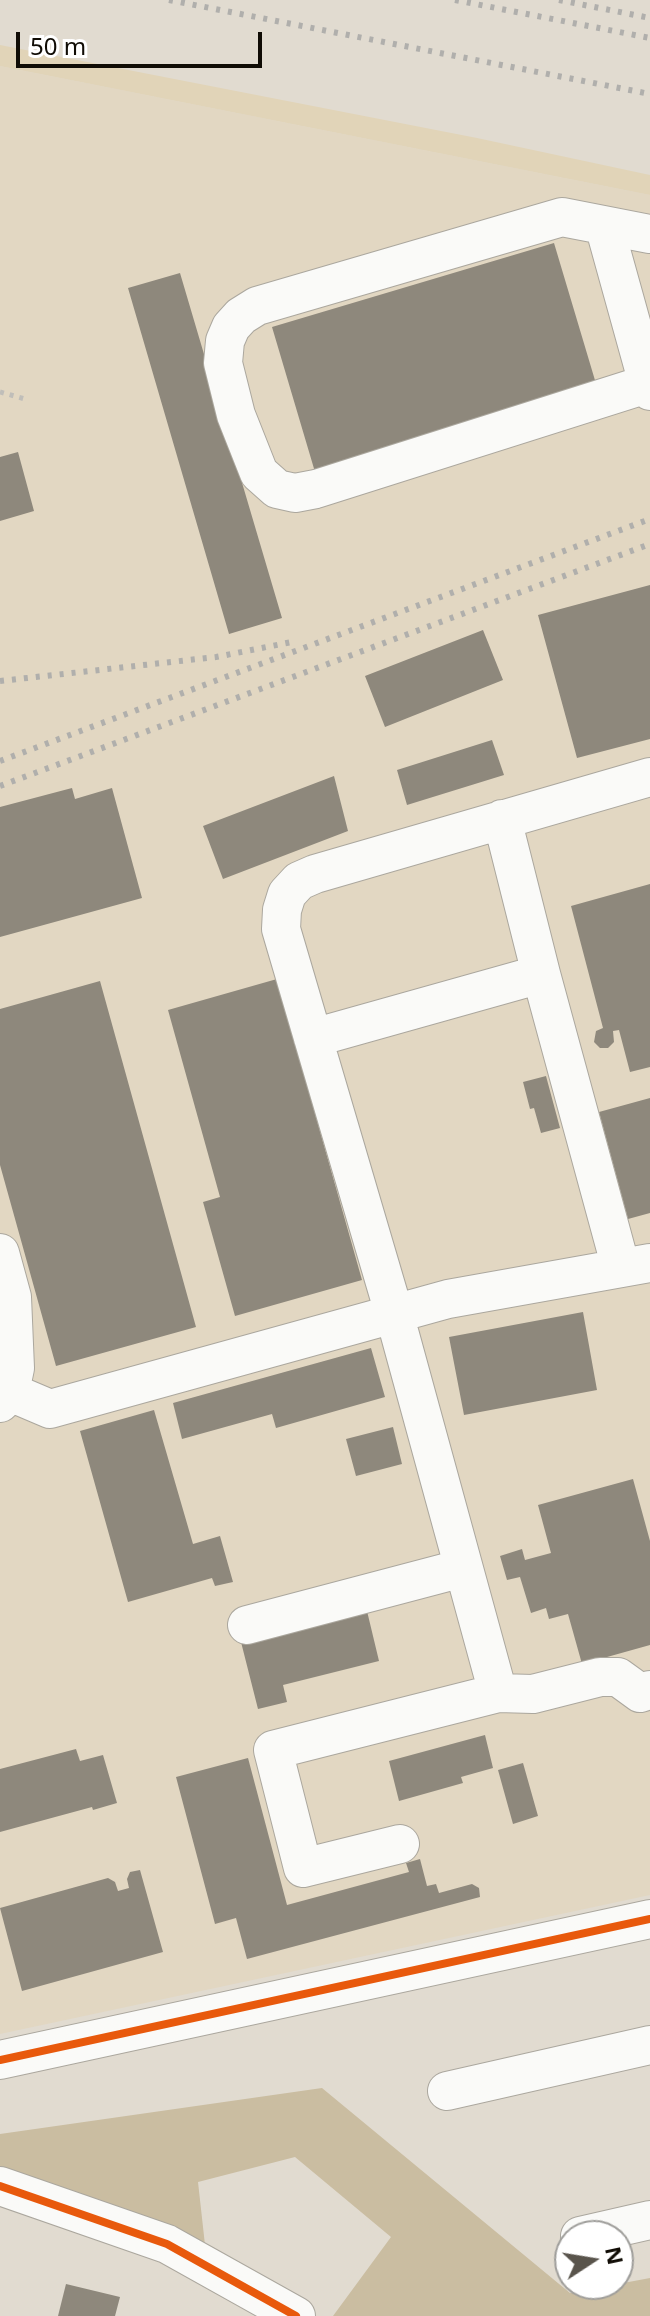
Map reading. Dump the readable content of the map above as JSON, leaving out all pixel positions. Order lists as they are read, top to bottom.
{
  "scale_bar": "50 m",
  "north": "right"
}
